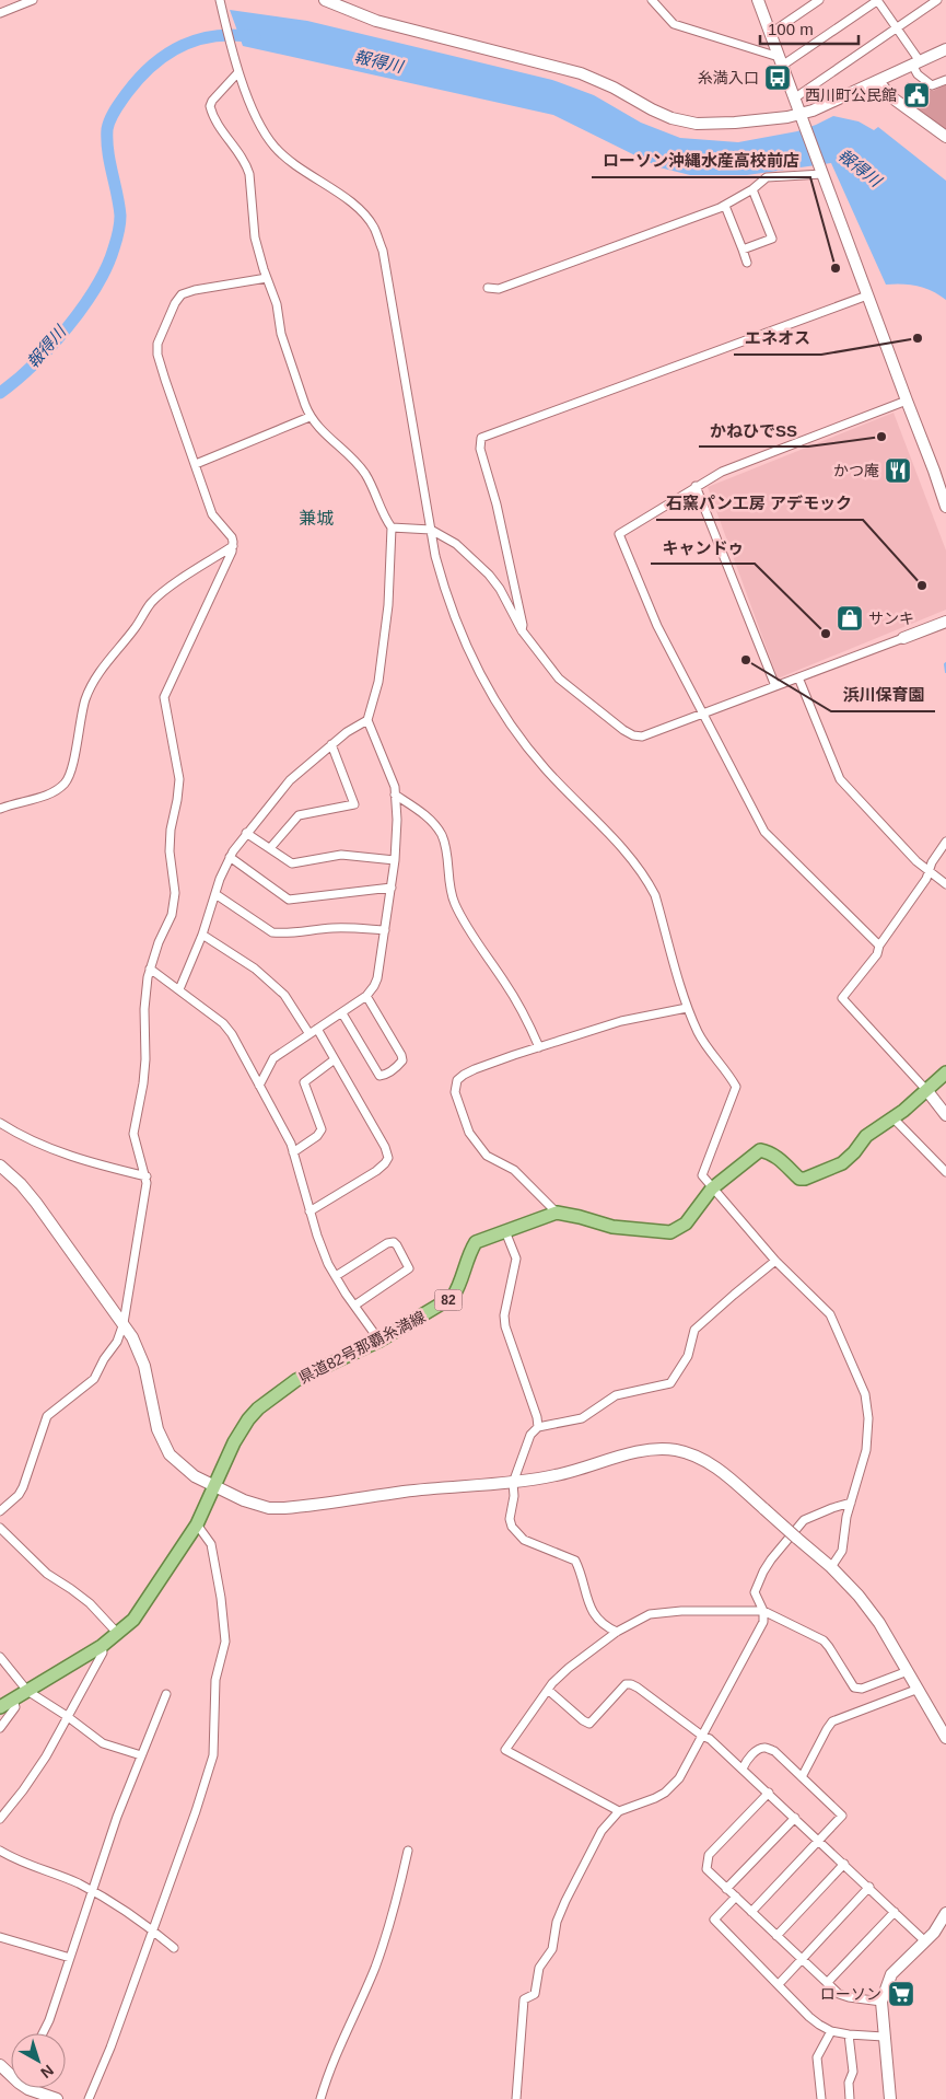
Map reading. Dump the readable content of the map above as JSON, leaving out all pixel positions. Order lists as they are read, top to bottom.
{
  "streets": {
    "main road": ["82", "県道82号那覇糸満線"]
  },
  "districts": ["兼城"],
  "water": ["報得川"],
  "places": {
    "bus stop": ["糸満入口"],
    "public building": ["西川町公民館"],
    "other": [
      "ローソン沖縄水産高校前店",
      "エネオス",
      "かねひでSS",
      "石窯パン工房 アデモック",
      "キャンドゥ",
      "浜川保育園"
    ],
    "restaurant": ["かつ庵"],
    "shop": ["サンキ"],
    "supermarket": ["ローソン"]
  },
  "scale_bar": "100 m",
  "north": "bottom right"
}
